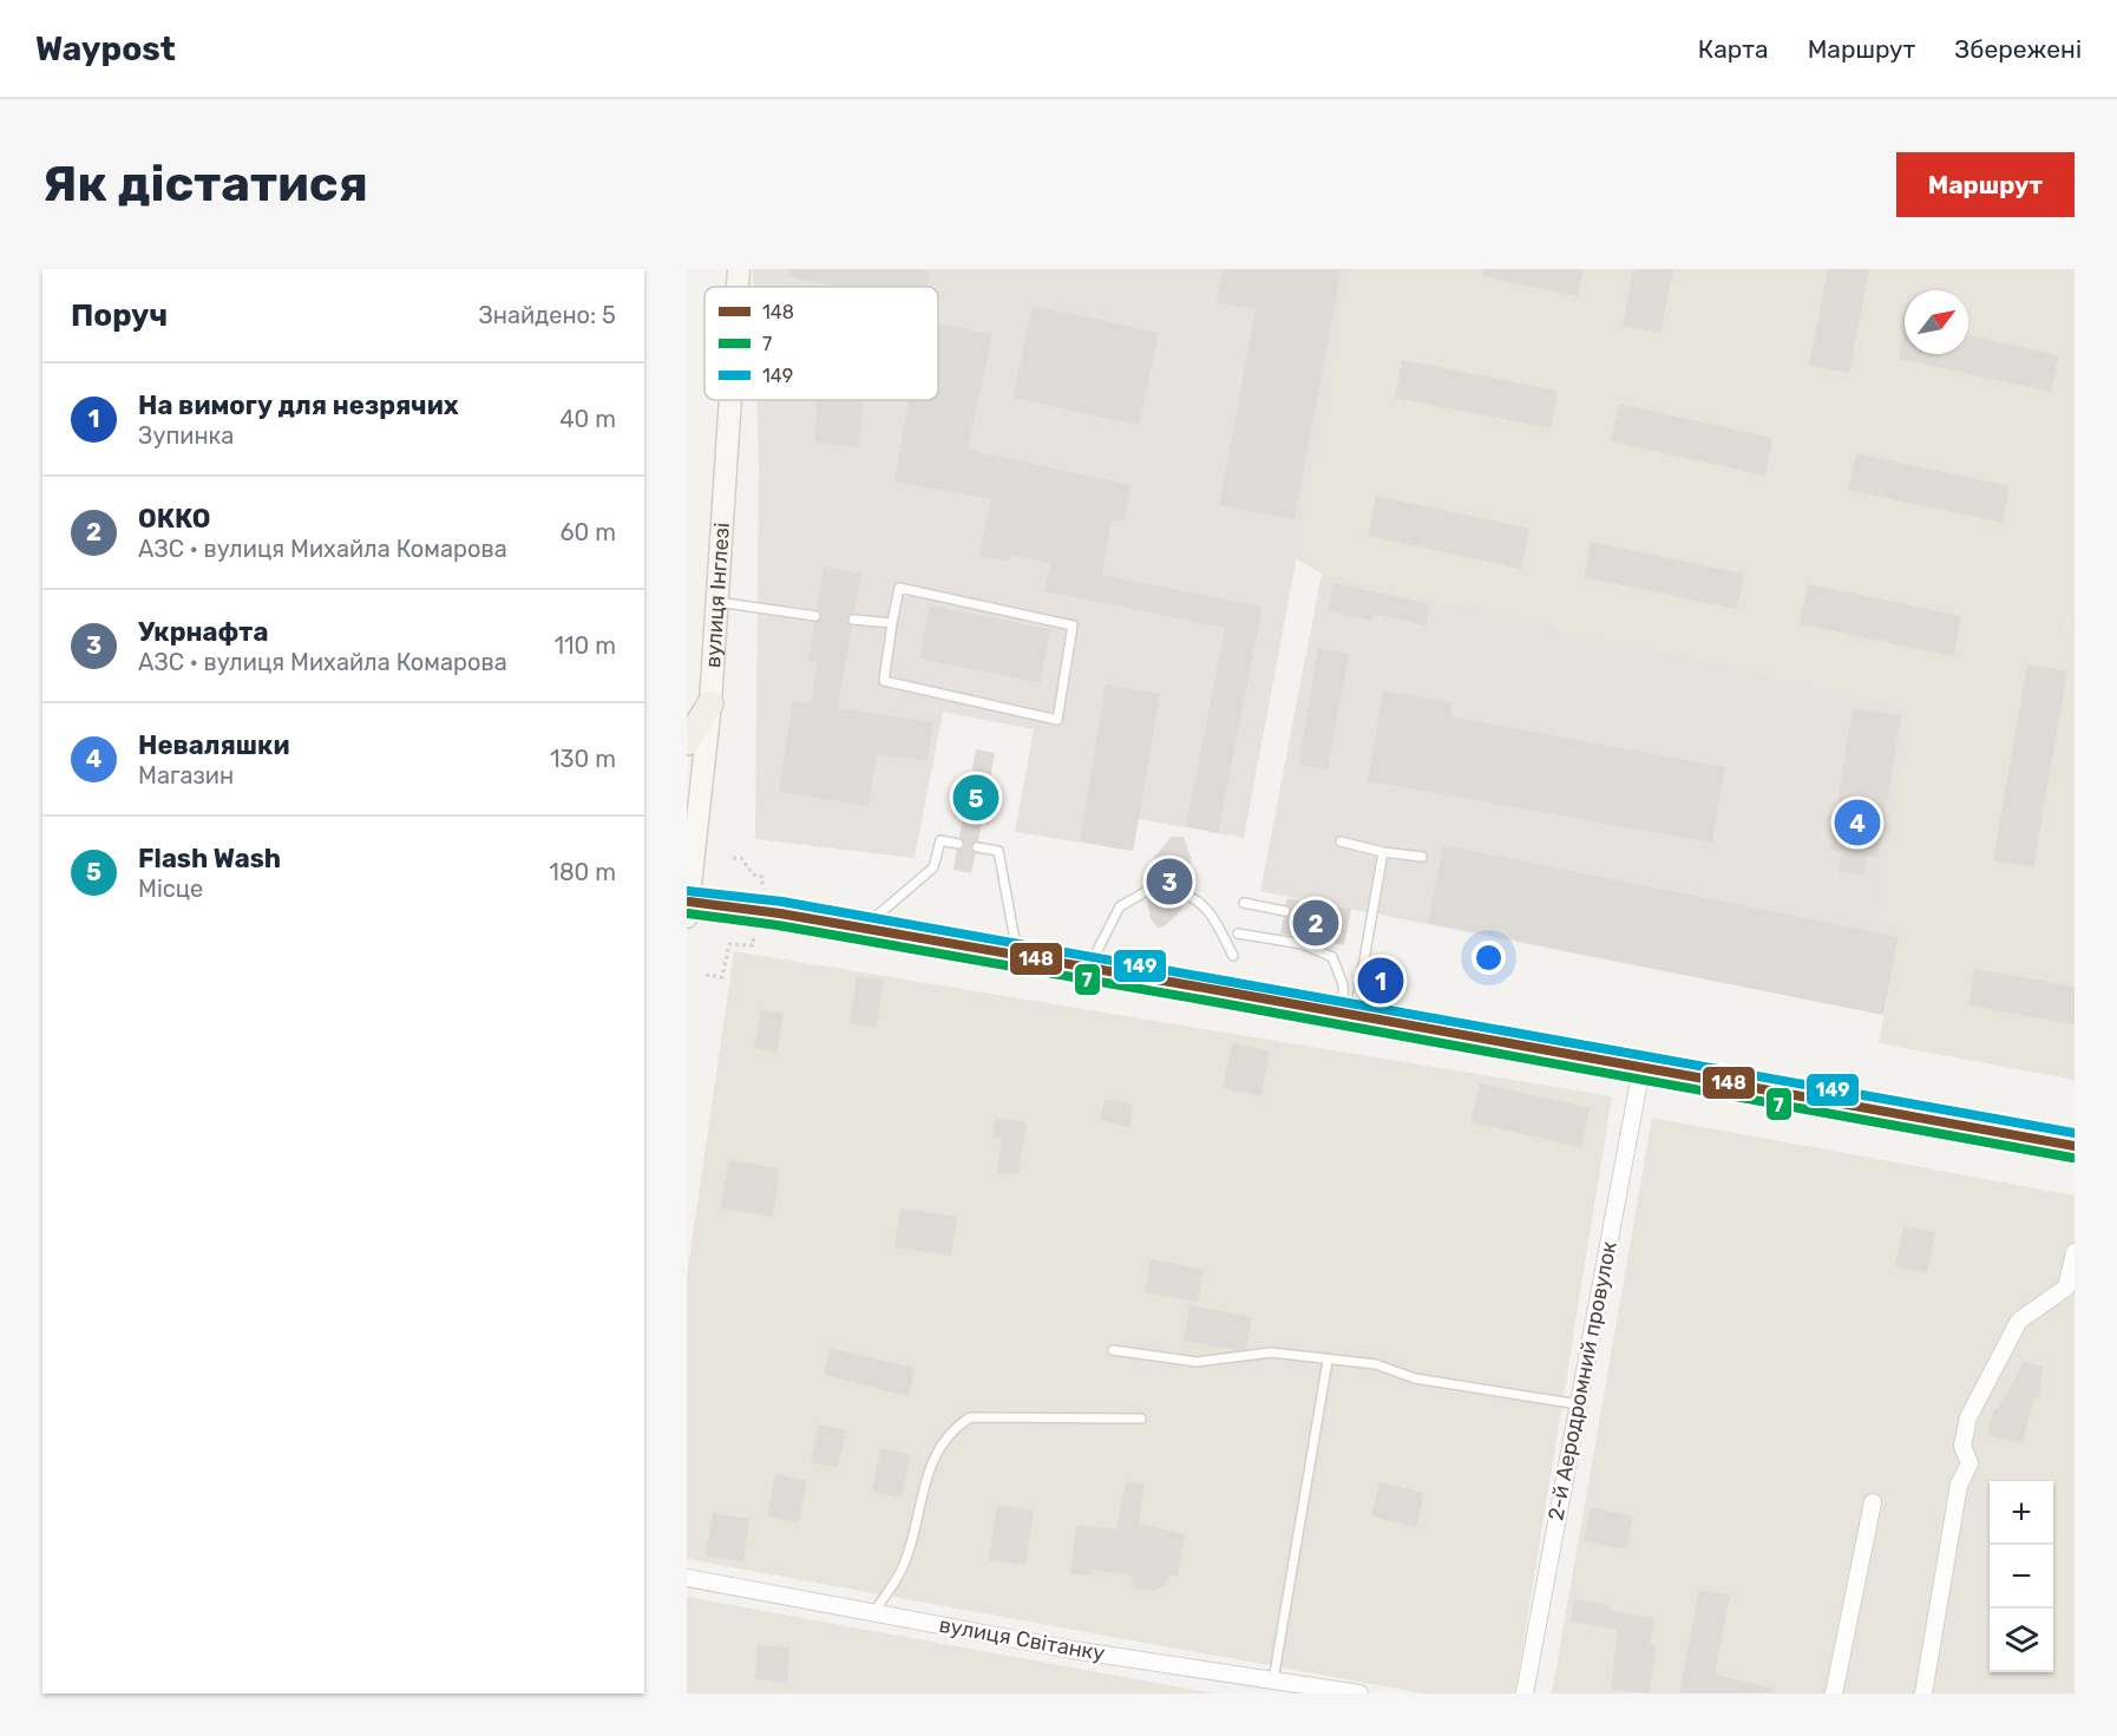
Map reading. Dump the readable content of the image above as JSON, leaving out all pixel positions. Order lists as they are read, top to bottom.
{
  "streets": {
    "main road": ["вулиця Інглезі"],
    "street": ["2-й Аеродромний провулок", "вулиця Світанку"]
  },
  "lines": ["transit line 149", "transit line 148", "transit line 7"],
  "legend": ["148", "7", "149"],
  "north": "top right",
  "page": {
    "header": "Waypost",
    "nav": ["Карта", "Маршрут", "Збережені"],
    "buttons": "Маршрут",
    "title": "Як дістатися",
    "heading": ["Поруч", "Знайдено: 5"],
    "list": [
      {
        "mark": "1",
        "name": "На вимогу для незрячих",
        "note": "Зупинка",
        "value": "40 m"
      },
      {
        "mark": "2",
        "name": "ОККО",
        "note": "АЗС · вулиця Михайла Комарова",
        "value": "60 m"
      },
      {
        "mark": "3",
        "name": "Укрнафта",
        "note": "АЗС · вулиця Михайла Комарова",
        "value": "110 m"
      },
      {
        "mark": "4",
        "name": "Неваляшки",
        "note": "Магазин",
        "value": "130 m"
      },
      {
        "mark": "5",
        "name": "Flash Wash",
        "note": "Місце",
        "value": "180 m"
      }
    ],
    "pins": [
      "5",
      "4",
      "3",
      "2",
      "1"
    ],
    "map_buttons": ["+", "−"]
  }
}
